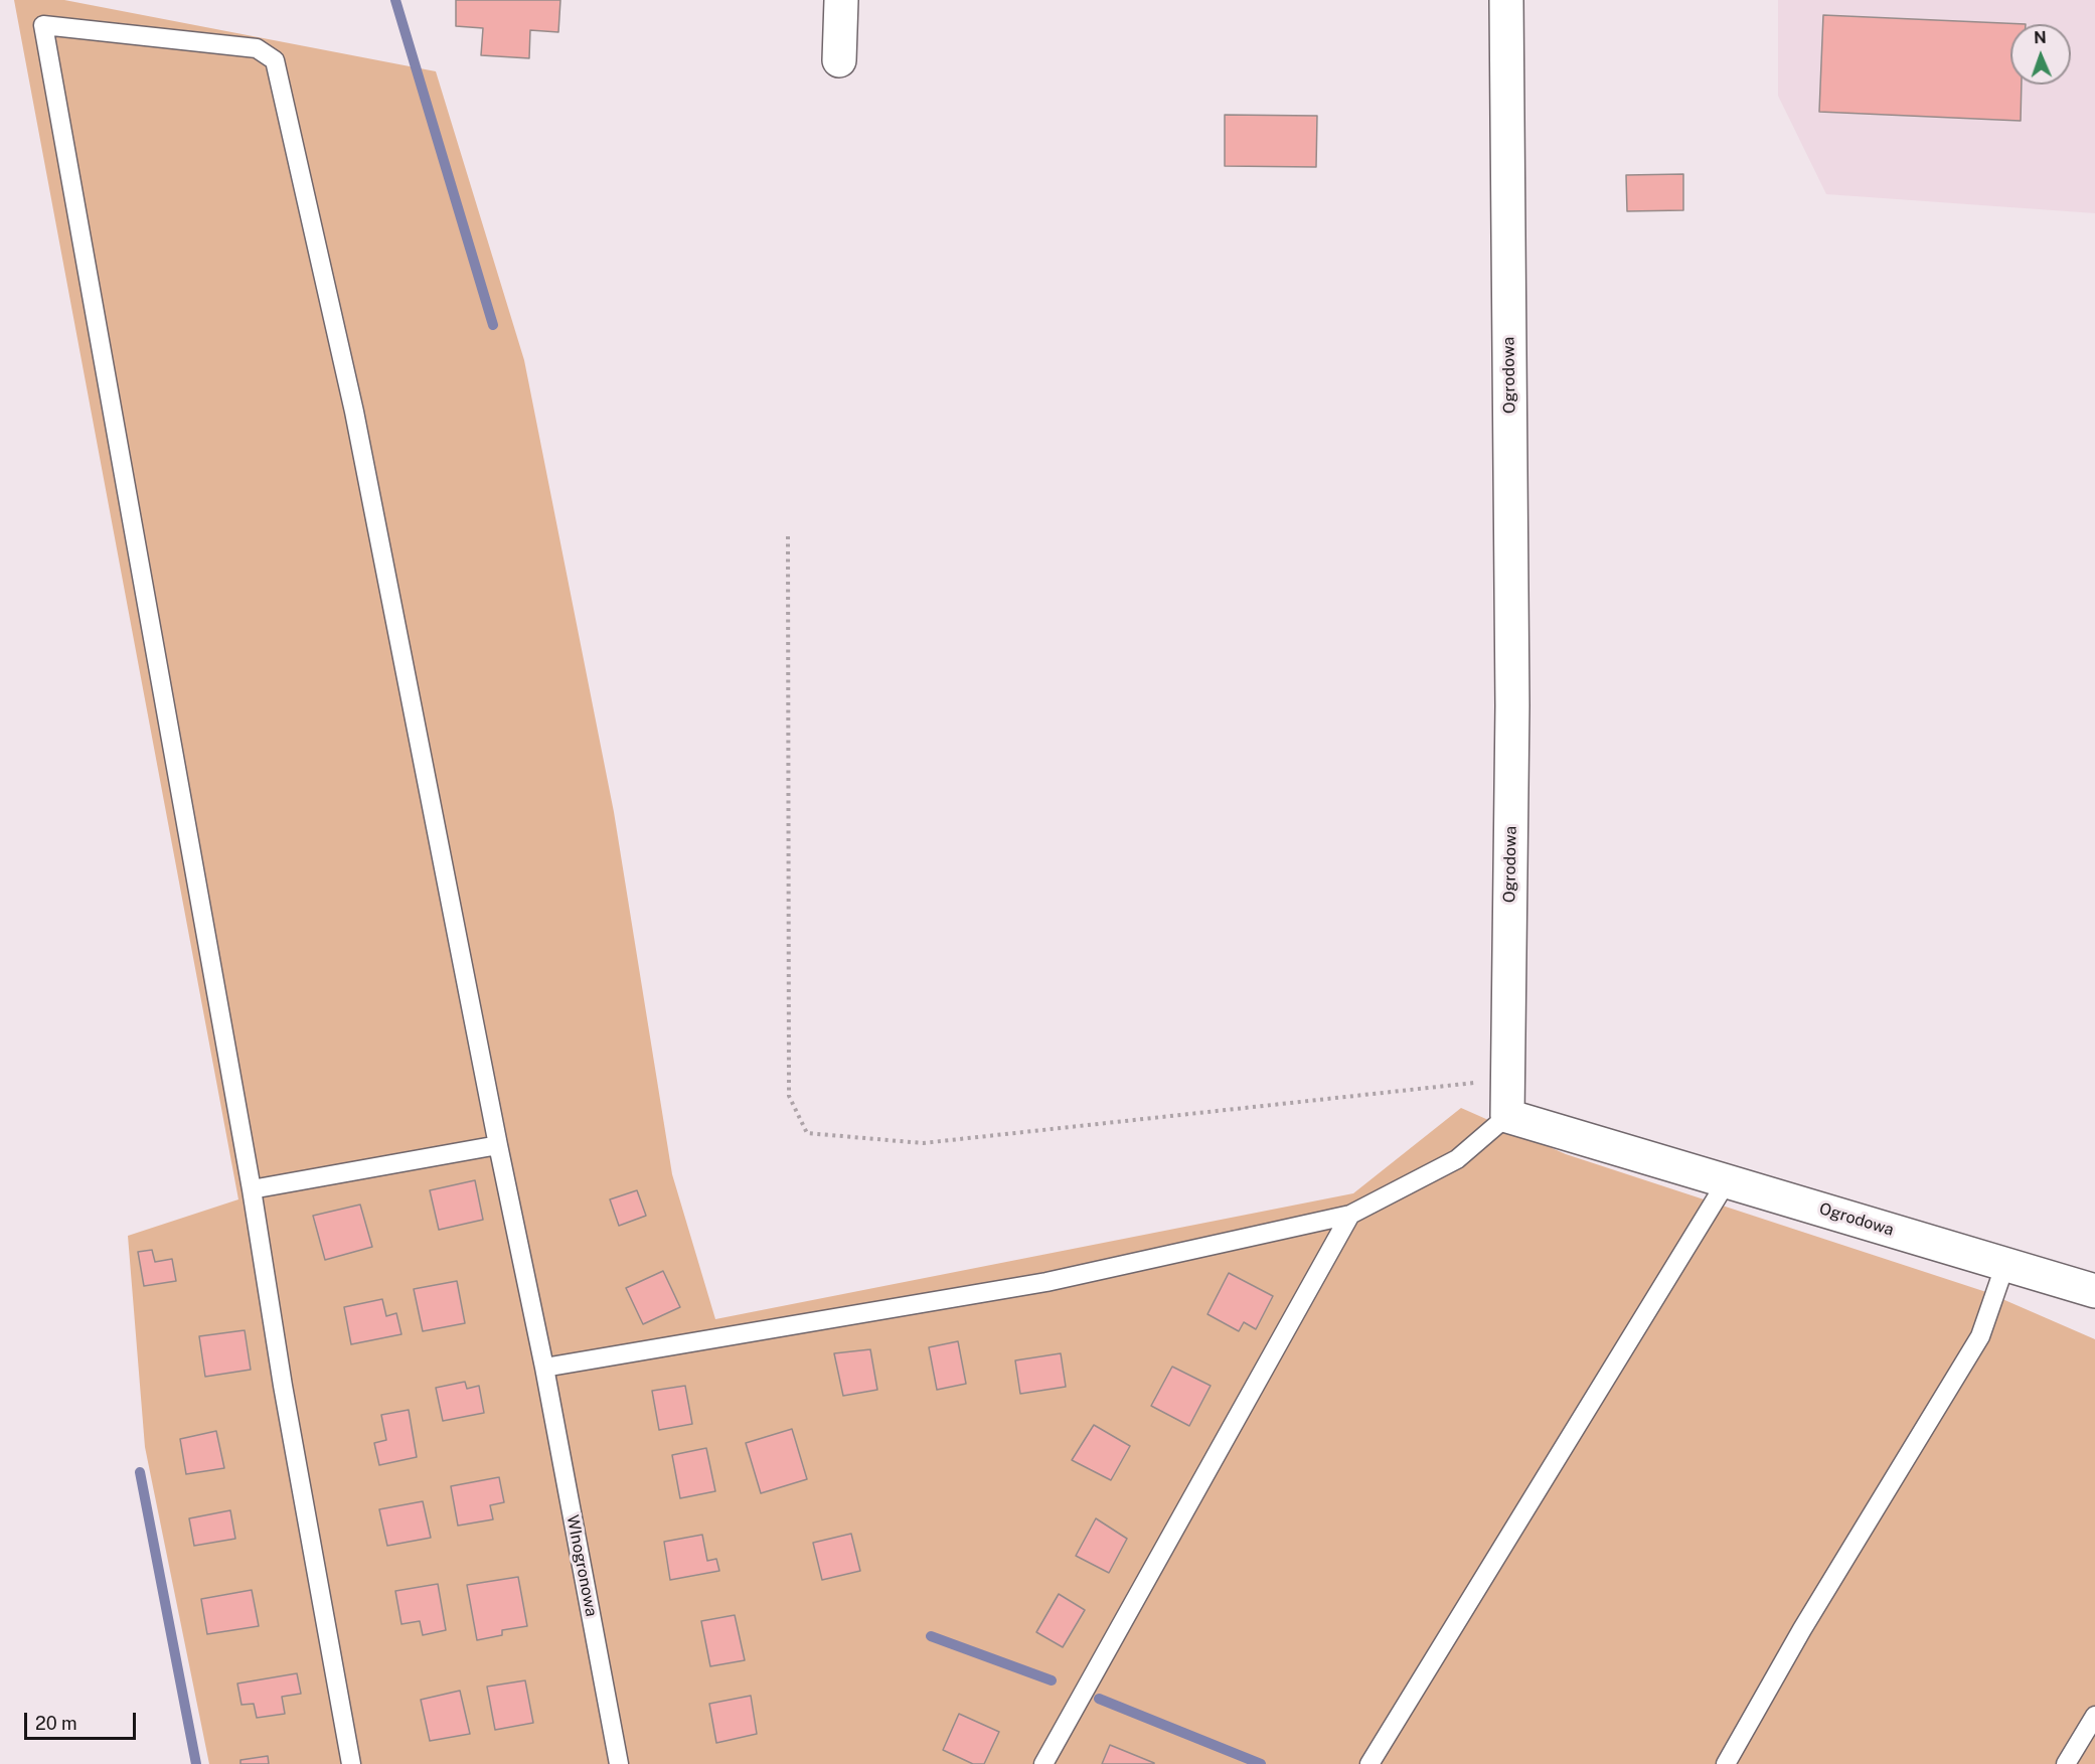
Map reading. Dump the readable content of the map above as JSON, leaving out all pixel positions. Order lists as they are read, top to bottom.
{
  "streets": {
    "street": ["Ogrodowa"],
    "lane": ["WInogronowa"]
  },
  "scale_bar": "20 m",
  "north": "top"
}
